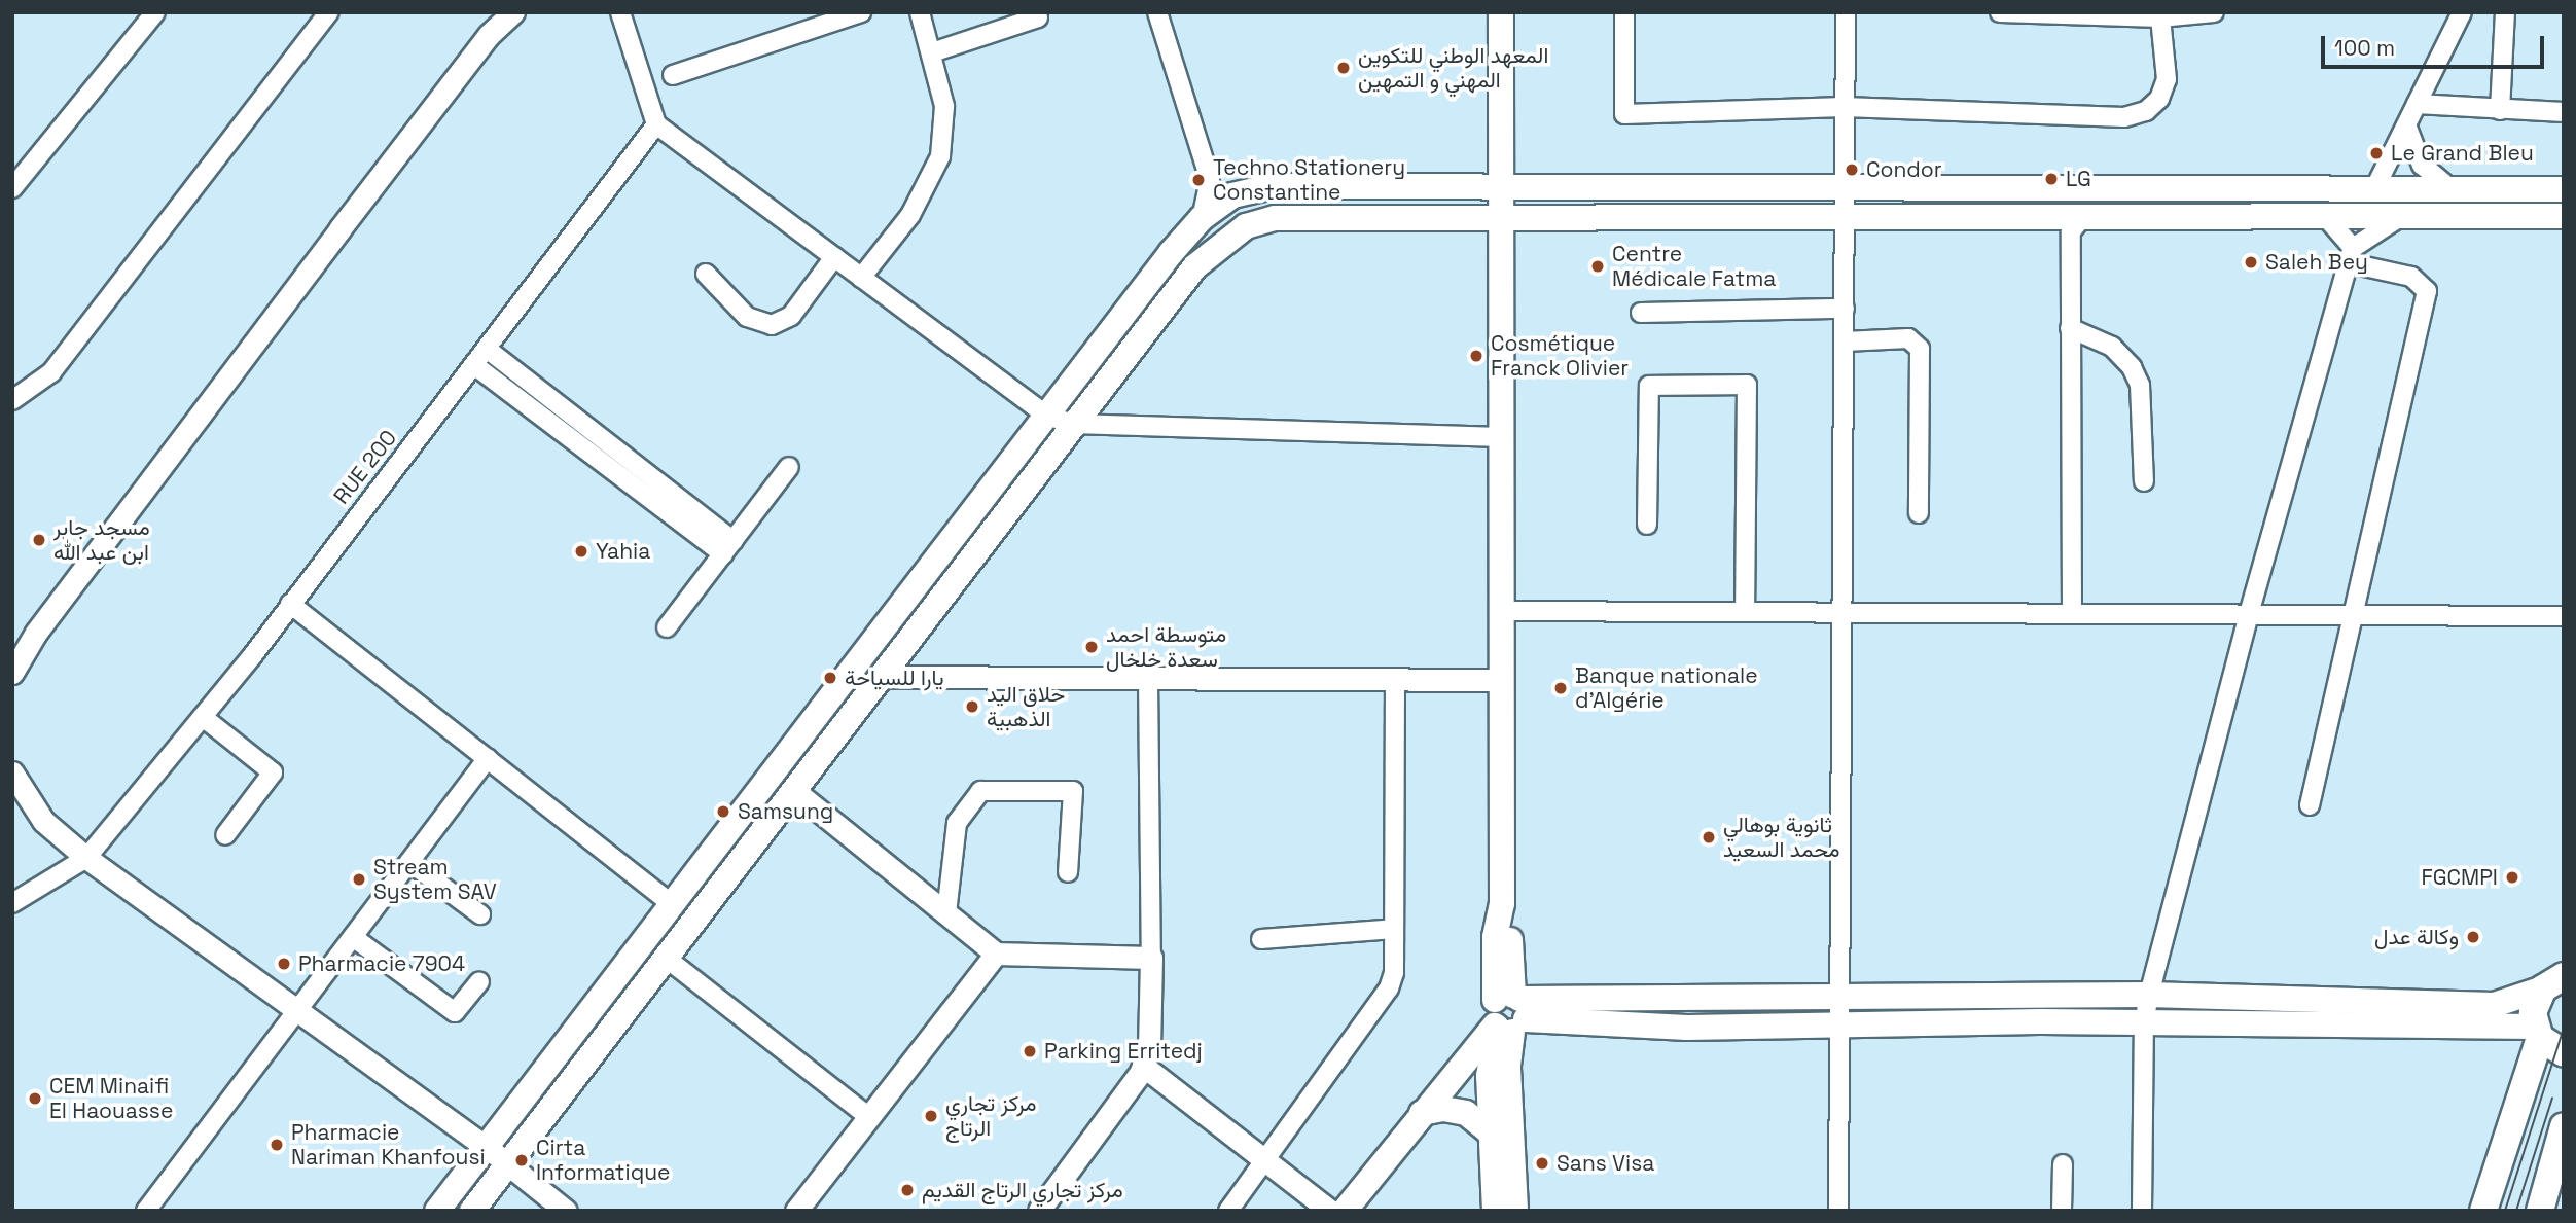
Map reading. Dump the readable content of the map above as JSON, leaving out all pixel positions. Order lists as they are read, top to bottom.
{
  "streets": {
    "street": ["RUE 200"]
  },
  "places": [
    "المعهد الوطني للتكوين المهني و التمهين",
    "Le Grand Bleu",
    "Condor",
    "LG",
    "Techno Stationery Constantine",
    "Saleh Bey",
    "Centre Médicale Fatma",
    "Cosmétique Franck Olivier",
    "مسجد جابر ابن عبد الله",
    "Yahia",
    "متوسطة احمد سعدة خلخال",
    "يارا للسياحة",
    "Banque nationale d'Algérie",
    "حلاق اليد الذهبية",
    "Samsung",
    "ثانوية بوهالي محمد السعيد",
    "FGCMPI",
    "Stream System SAV",
    "وكالة عدل",
    "Pharmacie 7904",
    "Parking Erritedj",
    "CEM Minaifi El Haouasse",
    "مركز تجاري الرتاج",
    "Pharmacie Nariman Khanfousi",
    "Cirta Informatique",
    "Sans Visa",
    "مركز تجاري الرتاج القديم"
  ],
  "scale_bar": "100 m"
}
